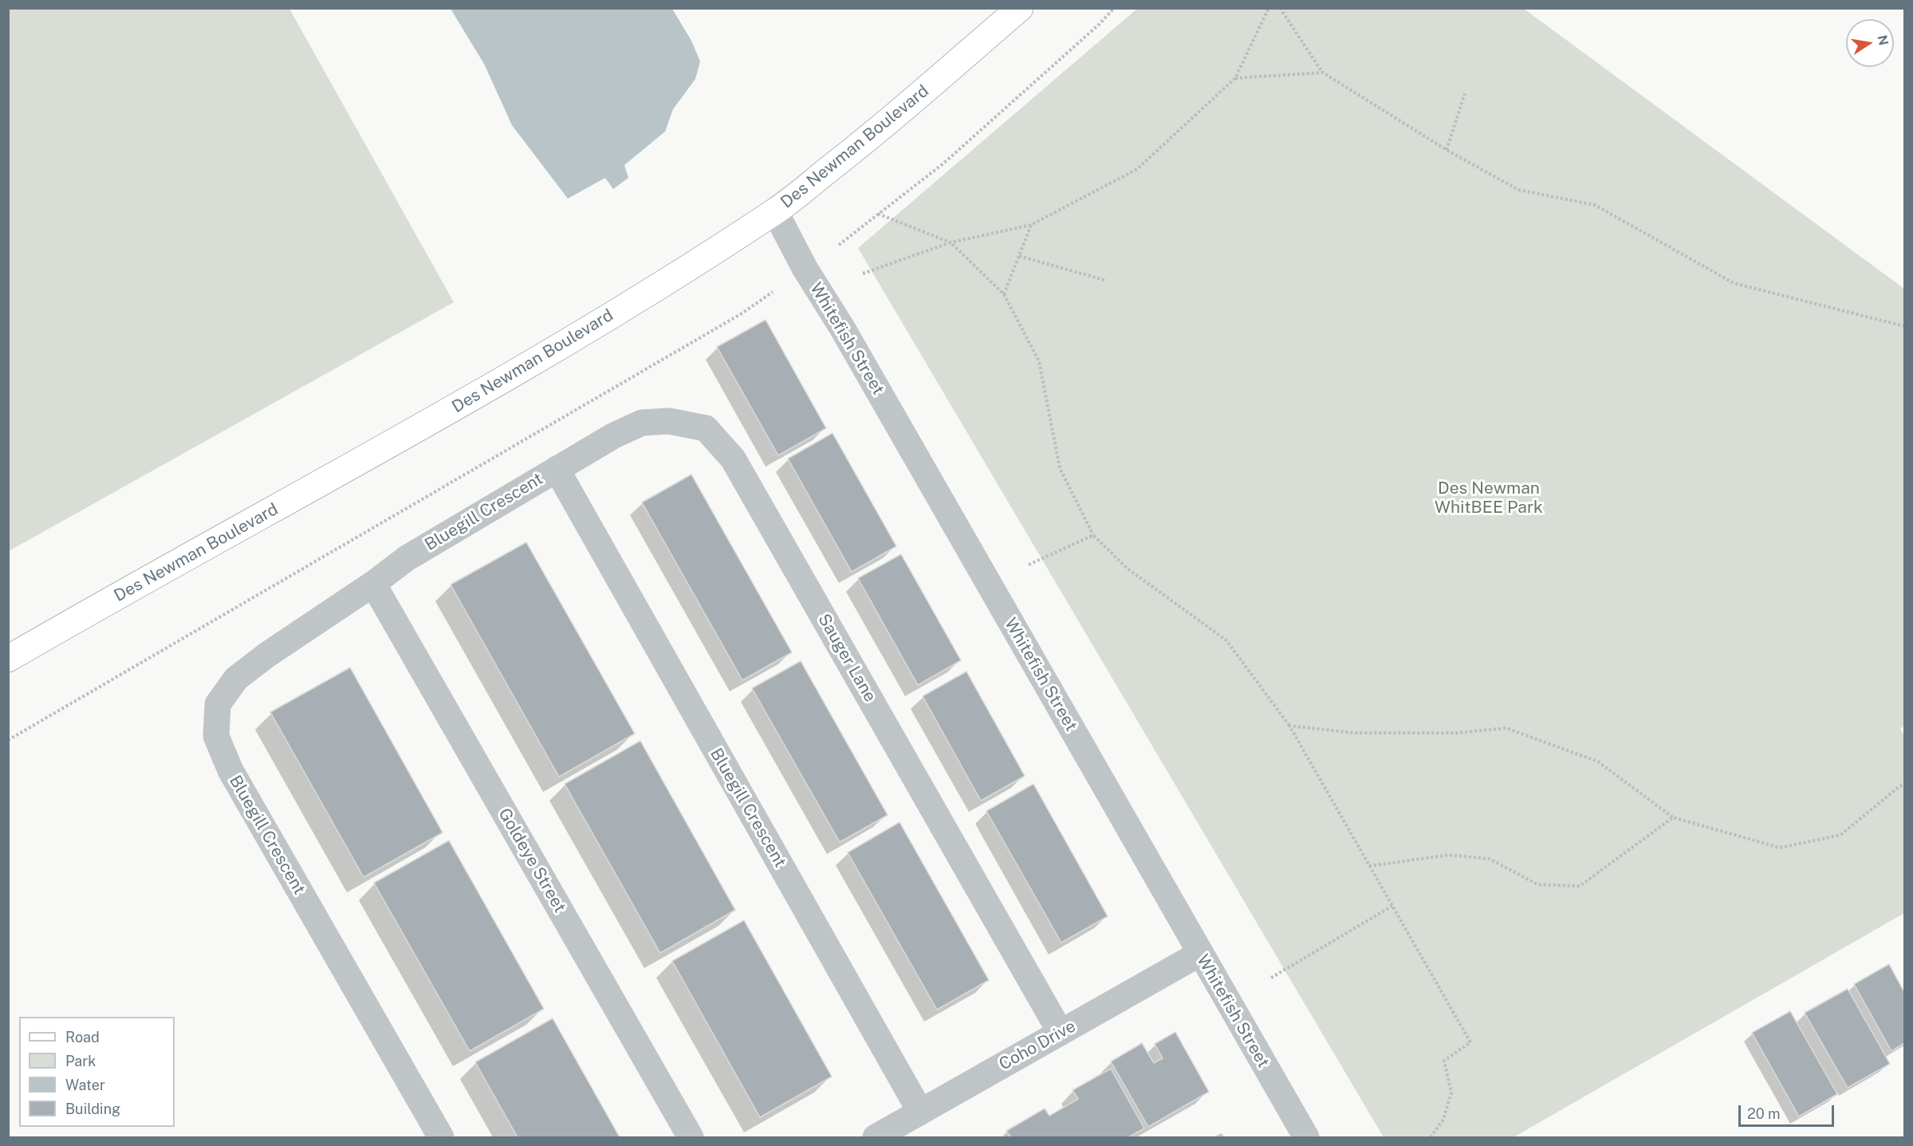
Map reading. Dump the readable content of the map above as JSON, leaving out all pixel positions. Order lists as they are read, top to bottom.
{
  "streets": {
    "street": [
      "Des Newman Boulevard",
      "Whitefish Street",
      "Bluegill Crescent",
      "Sauger Lane",
      "Goldeye Street",
      "Coho Drive"
    ]
  },
  "crossings": [
    ["Des Newman Boulevard", "Whitefish Street"],
    ["Whitefish Street", "Coho Drive"],
    ["Bluegill Crescent", "Sauger Lane"],
    ["Bluegill Crescent", "Goldeye Street"],
    ["Bluegill Crescent", "Coho Drive"],
    ["Sauger Lane", "Coho Drive"]
  ],
  "parks": ["Des Newman WhitBEE Park"],
  "legend": [
    "Road",
    "Park",
    "Water",
    "Building"
  ],
  "scale_bar": "20 m",
  "north": "right"
}
